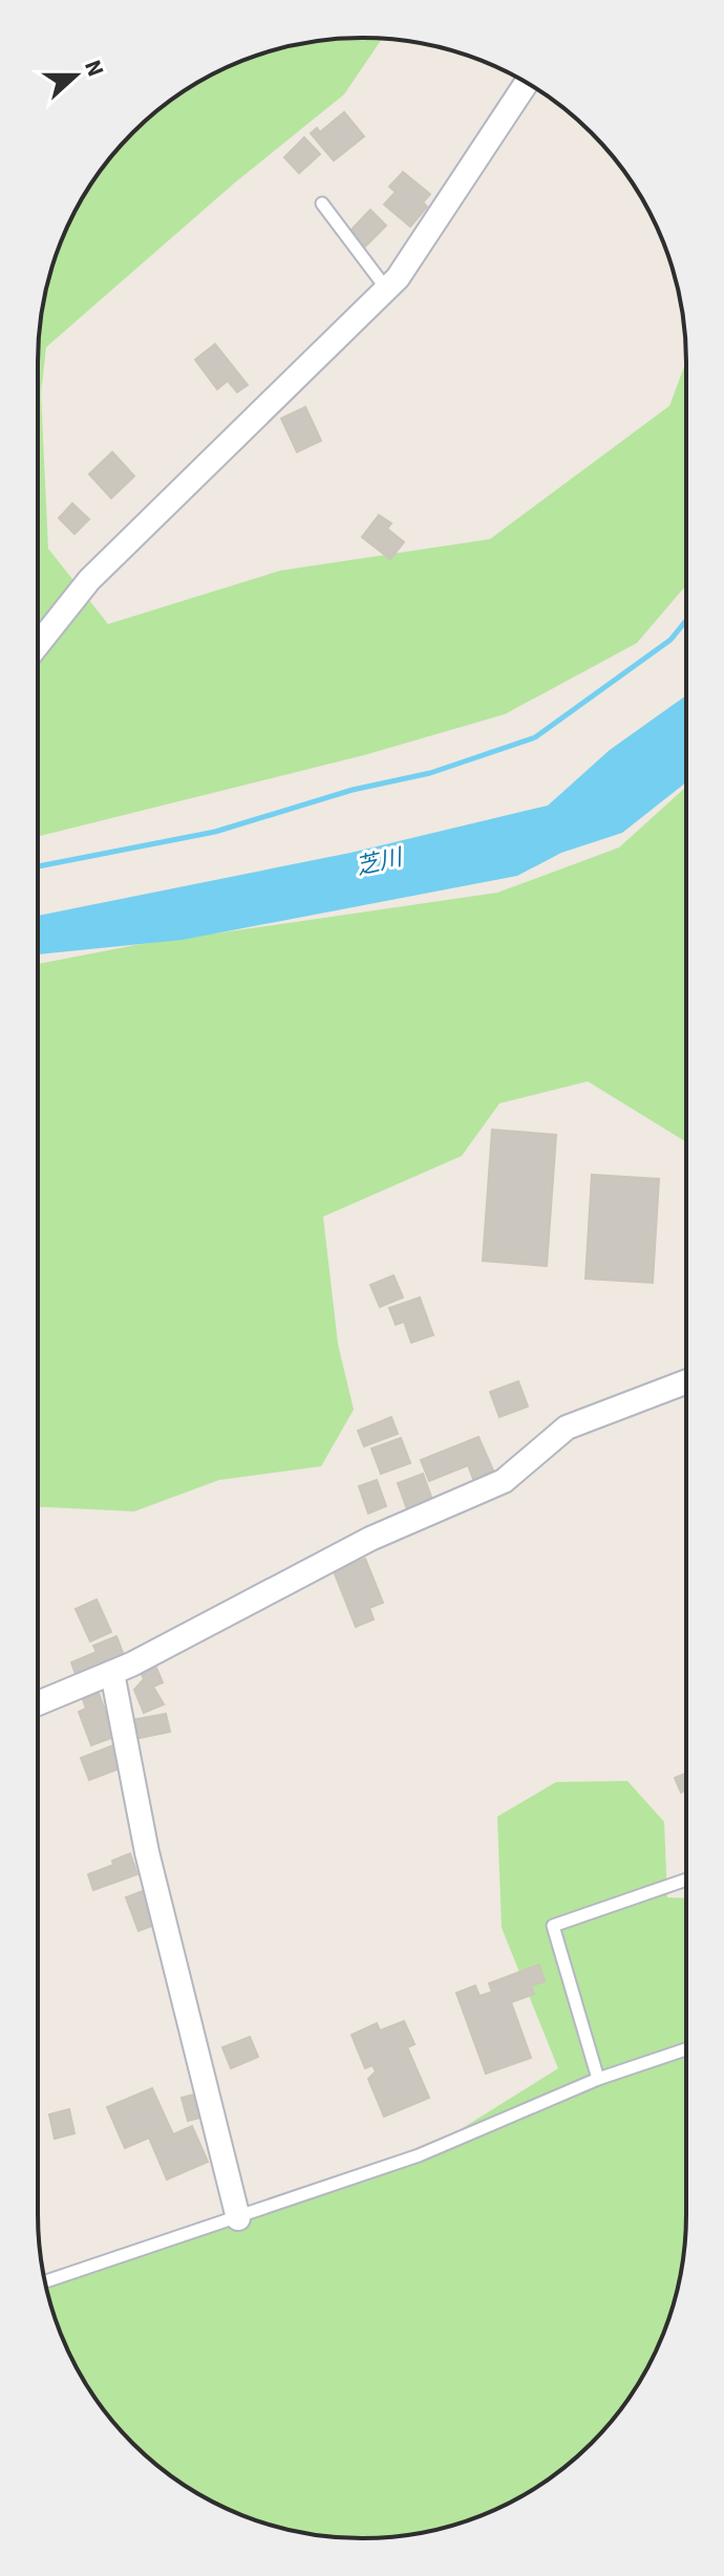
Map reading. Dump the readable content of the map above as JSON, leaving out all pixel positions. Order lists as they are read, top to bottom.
{
  "water": ["芝川"],
  "north": "right"
}
